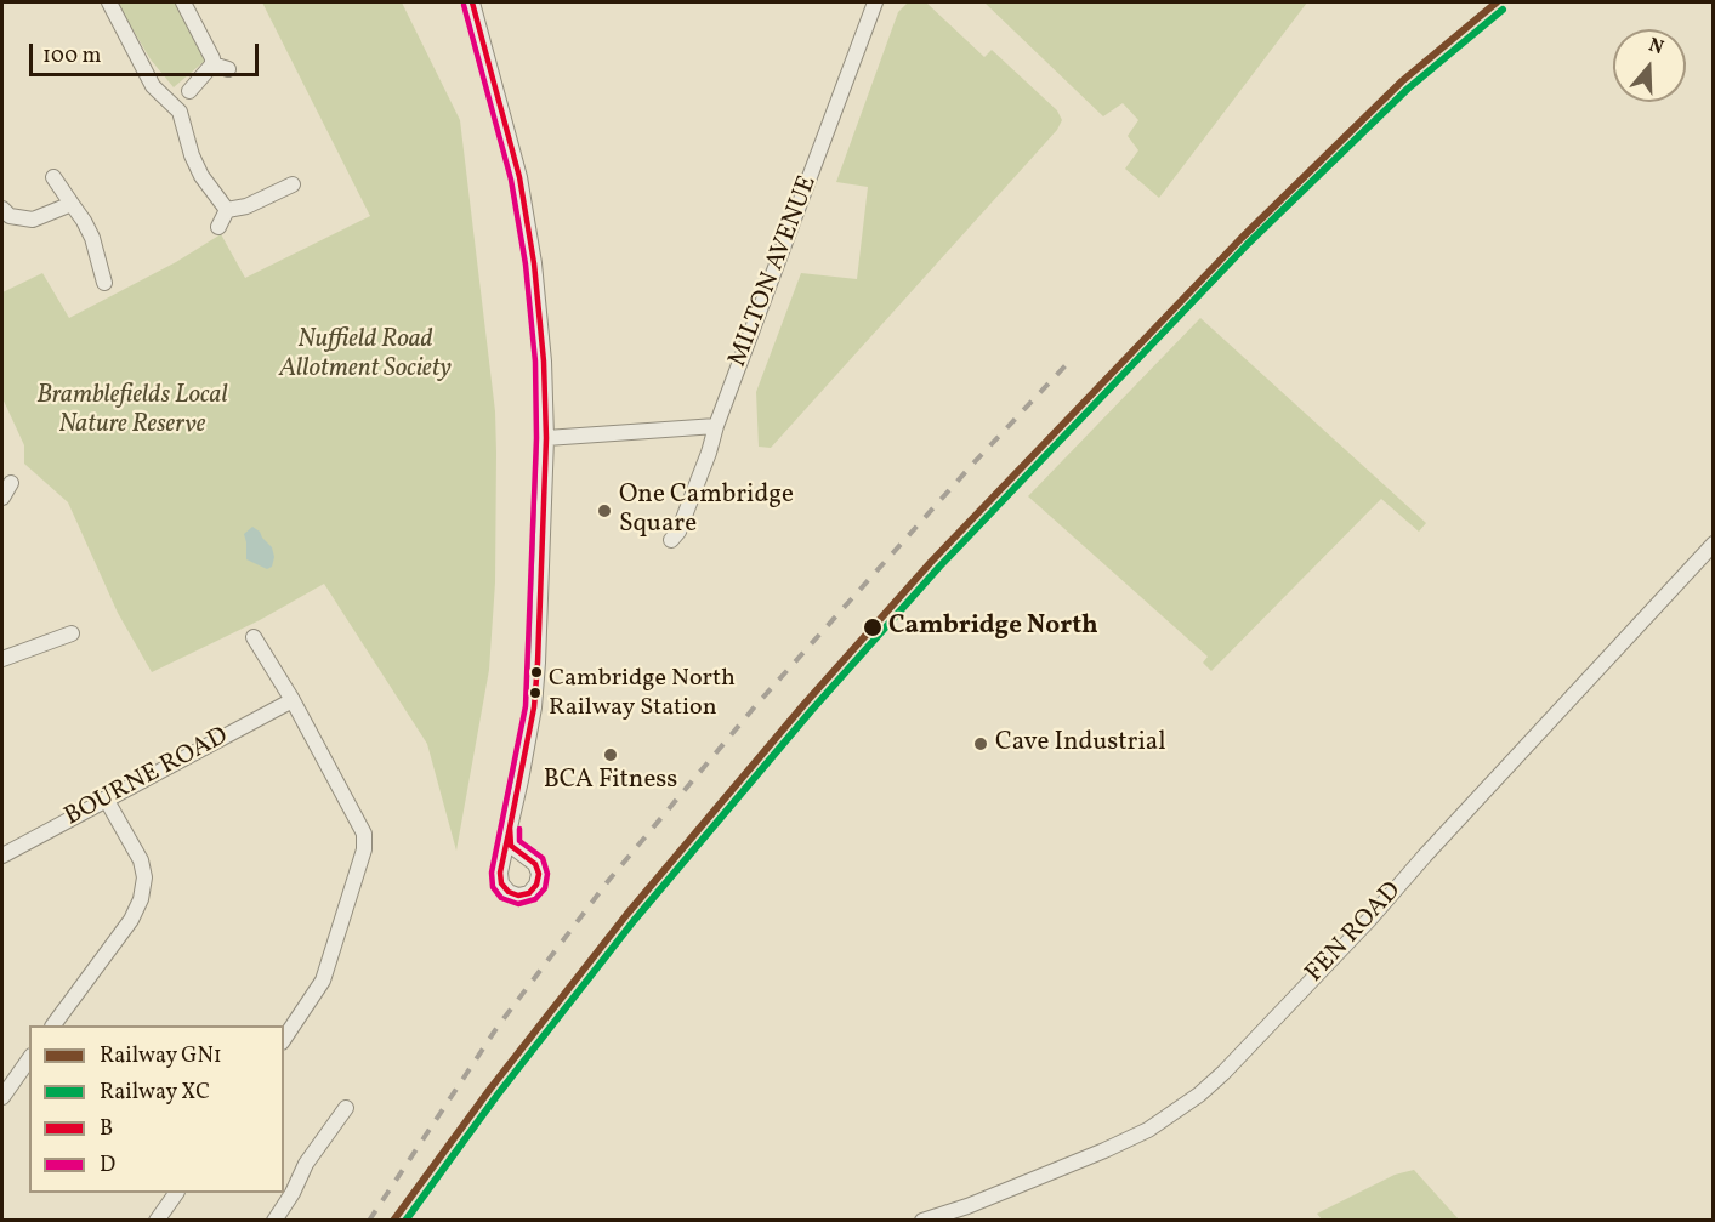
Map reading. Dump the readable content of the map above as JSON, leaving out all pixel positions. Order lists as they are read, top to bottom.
{
  "streets": {
    "street": ["MILTON AVENUE", "BOURNE ROAD", "FEN ROAD"]
  },
  "parks": ["Nuffield Road Allotment Society", "Bramblefields Local Nature Reserve"],
  "places": [
    "One Cambridge Square",
    "Cambridge North",
    "Cambridge North Railway Station",
    "Cave Industrial",
    "BCA Fitness"
  ],
  "lines": [
    "rail line GN1",
    "transit line B",
    "transit line D",
    "rail line XC"
  ],
  "legend": [
    "Railway GN1",
    "Railway XC",
    "B",
    "D"
  ],
  "scale_bar": "100 m",
  "north": "top"
}
